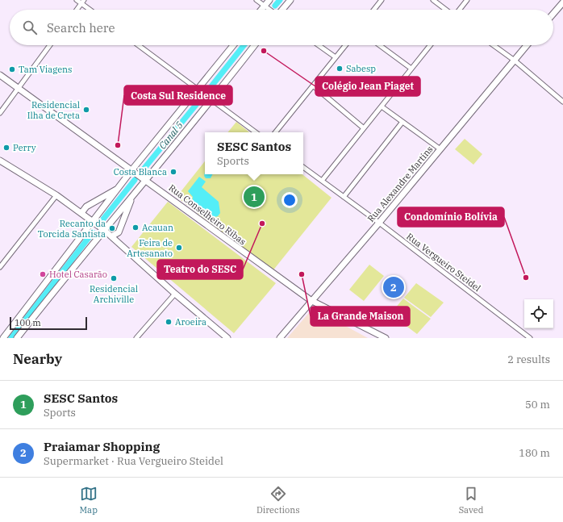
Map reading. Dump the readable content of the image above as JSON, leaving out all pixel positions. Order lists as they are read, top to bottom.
{
  "streets": {
    "main road": ["Rua Alexandre Martins", "Rua Conselheiro Ribas"],
    "street": ["Rua Vergueiro Steidel"]
  },
  "crossings": [
    ["Rua Alexandre Martins", "Rua Conselheiro Ribas"],
    ["Rua Alexandre Martins", "Rua Vergueiro Steidel"]
  ],
  "water": ["Canal 5"],
  "places": [
    "Colégio Jean Piaget",
    "Sabesp",
    "Tam Viagens",
    "Residencial Ilha de Creta",
    "Costa Sul Residence",
    "Perry",
    "Costa Blanca",
    "Teatro do SESC",
    "Acauan",
    "Recanto da Torcida Santista",
    "Feira de Artesanato",
    "Hotel Casarão",
    "La Grande Maison",
    "Condomínio Bolívia",
    "Residencial Archiville",
    "Aroeira"
  ],
  "scale_bar": "100 m",
  "page": {
    "search": "Search here",
    "popup": ["SESC Santos", "Sports"],
    "pins": ["1", "2"],
    "scale": "100 m",
    "heading": ["Nearby", "2 results"],
    "list": [
      {
        "mark": "1",
        "name": "SESC Santos",
        "note": "Sports",
        "value": "50 m"
      },
      {
        "mark": "2",
        "name": "Praiamar Shopping",
        "note": "Supermarket · Rua Vergueiro Steidel",
        "value": "180 m"
      }
    ],
    "nav": ["Map", "Directions", "Saved"]
  }
}
